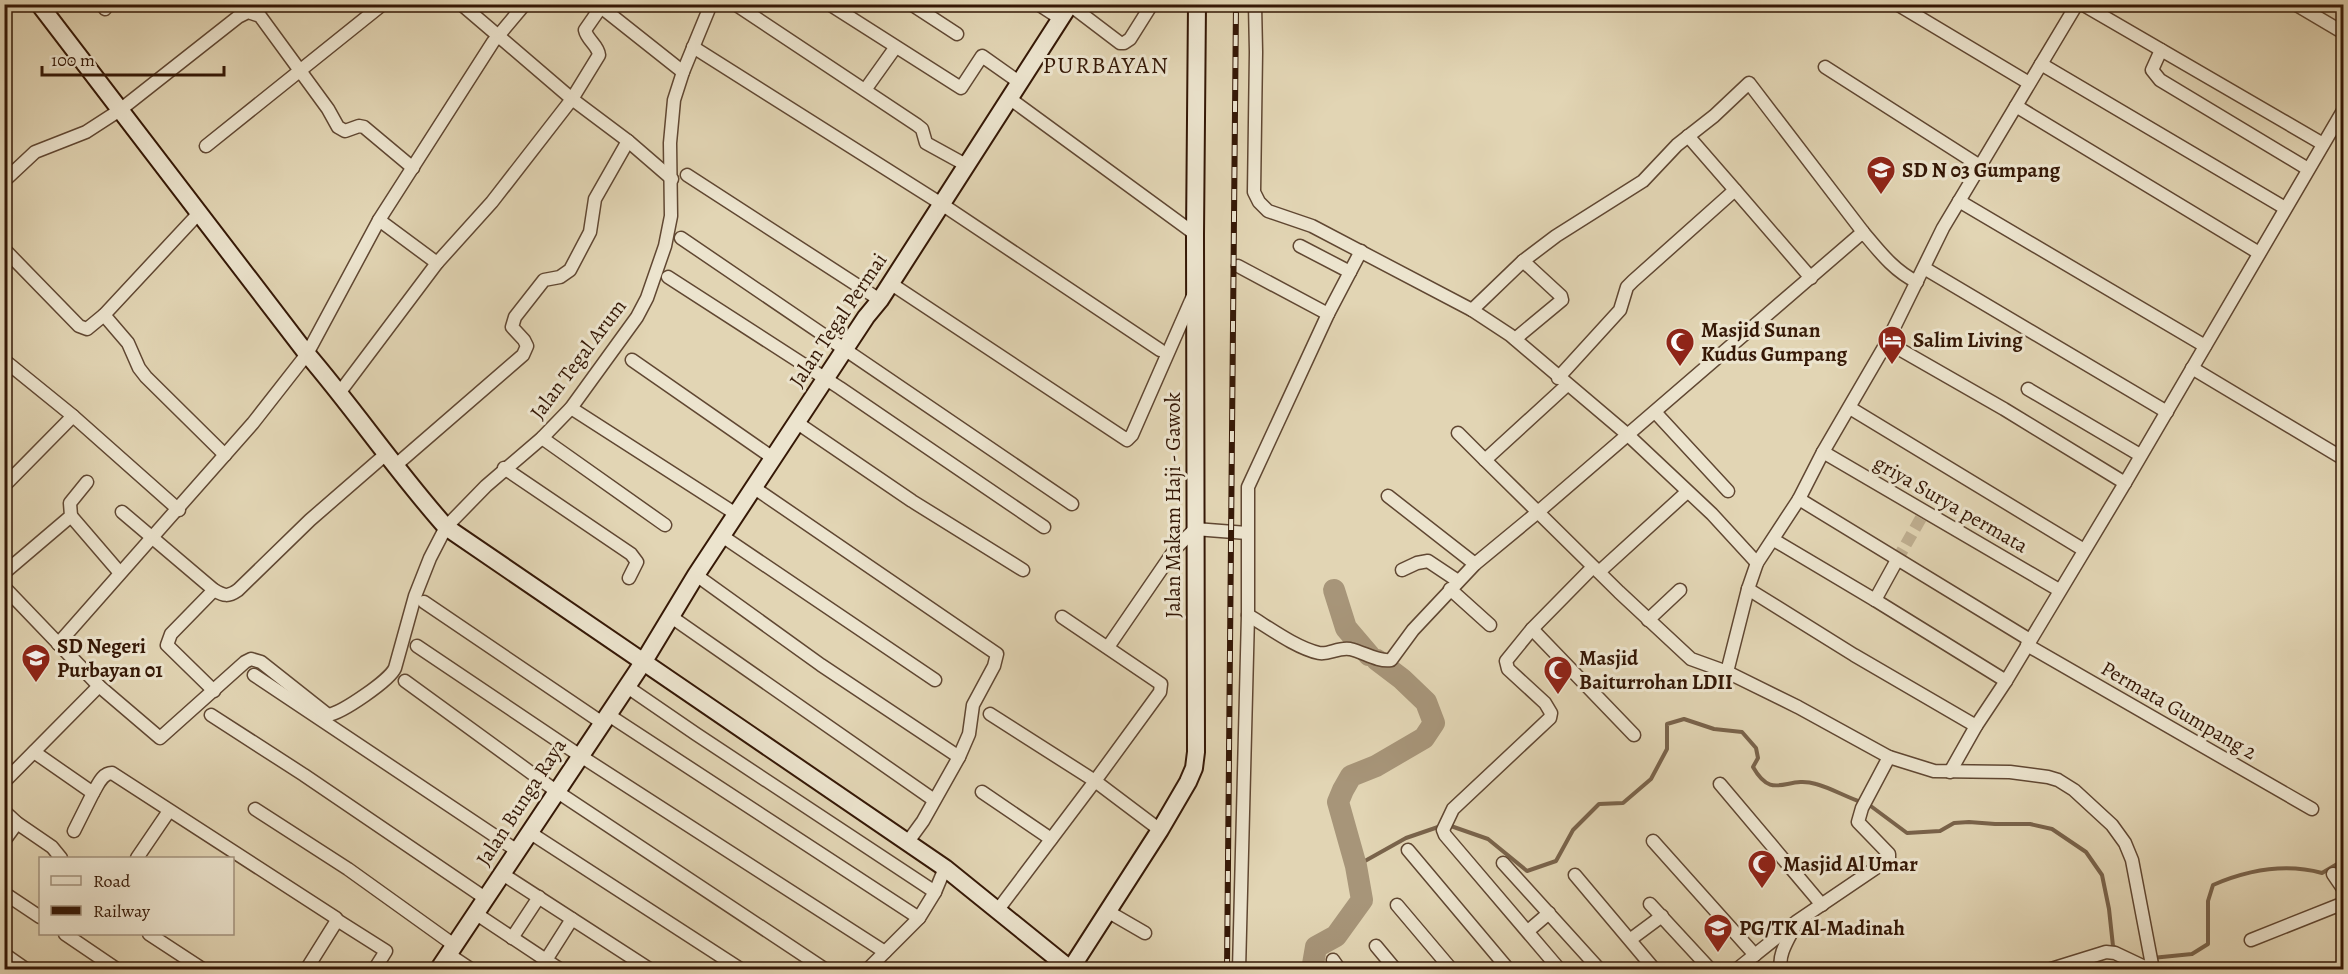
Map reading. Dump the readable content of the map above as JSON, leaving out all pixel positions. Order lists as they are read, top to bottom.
{
  "streets": {
    "street": [
      "Jalan Tegal Permai",
      "Jalan Tegal Arum",
      "griya Surya permata",
      "Jalan Makam Haji - Gawok",
      "Permata Gumpang 2",
      "Jalan Bunga Raya"
    ]
  },
  "crossings": [
    ["Jalan Tegal Permai", "Jalan Bunga Raya"]
  ],
  "districts": ["PURBAYAN"],
  "places": {
    "school or university": ["SD N 03 Gumpang", "SD Negeri Purbayan 01", "PG/TK Al-Madinah"],
    "hotel": ["Salim Living"],
    "mosque": ["Masjid Sunan Kudus Gumpang", "Masjid Baiturrohan LDII", "Masjid Al Umar"]
  },
  "legend": ["Road", "Railway"],
  "scale_bar": "100 m"
}
